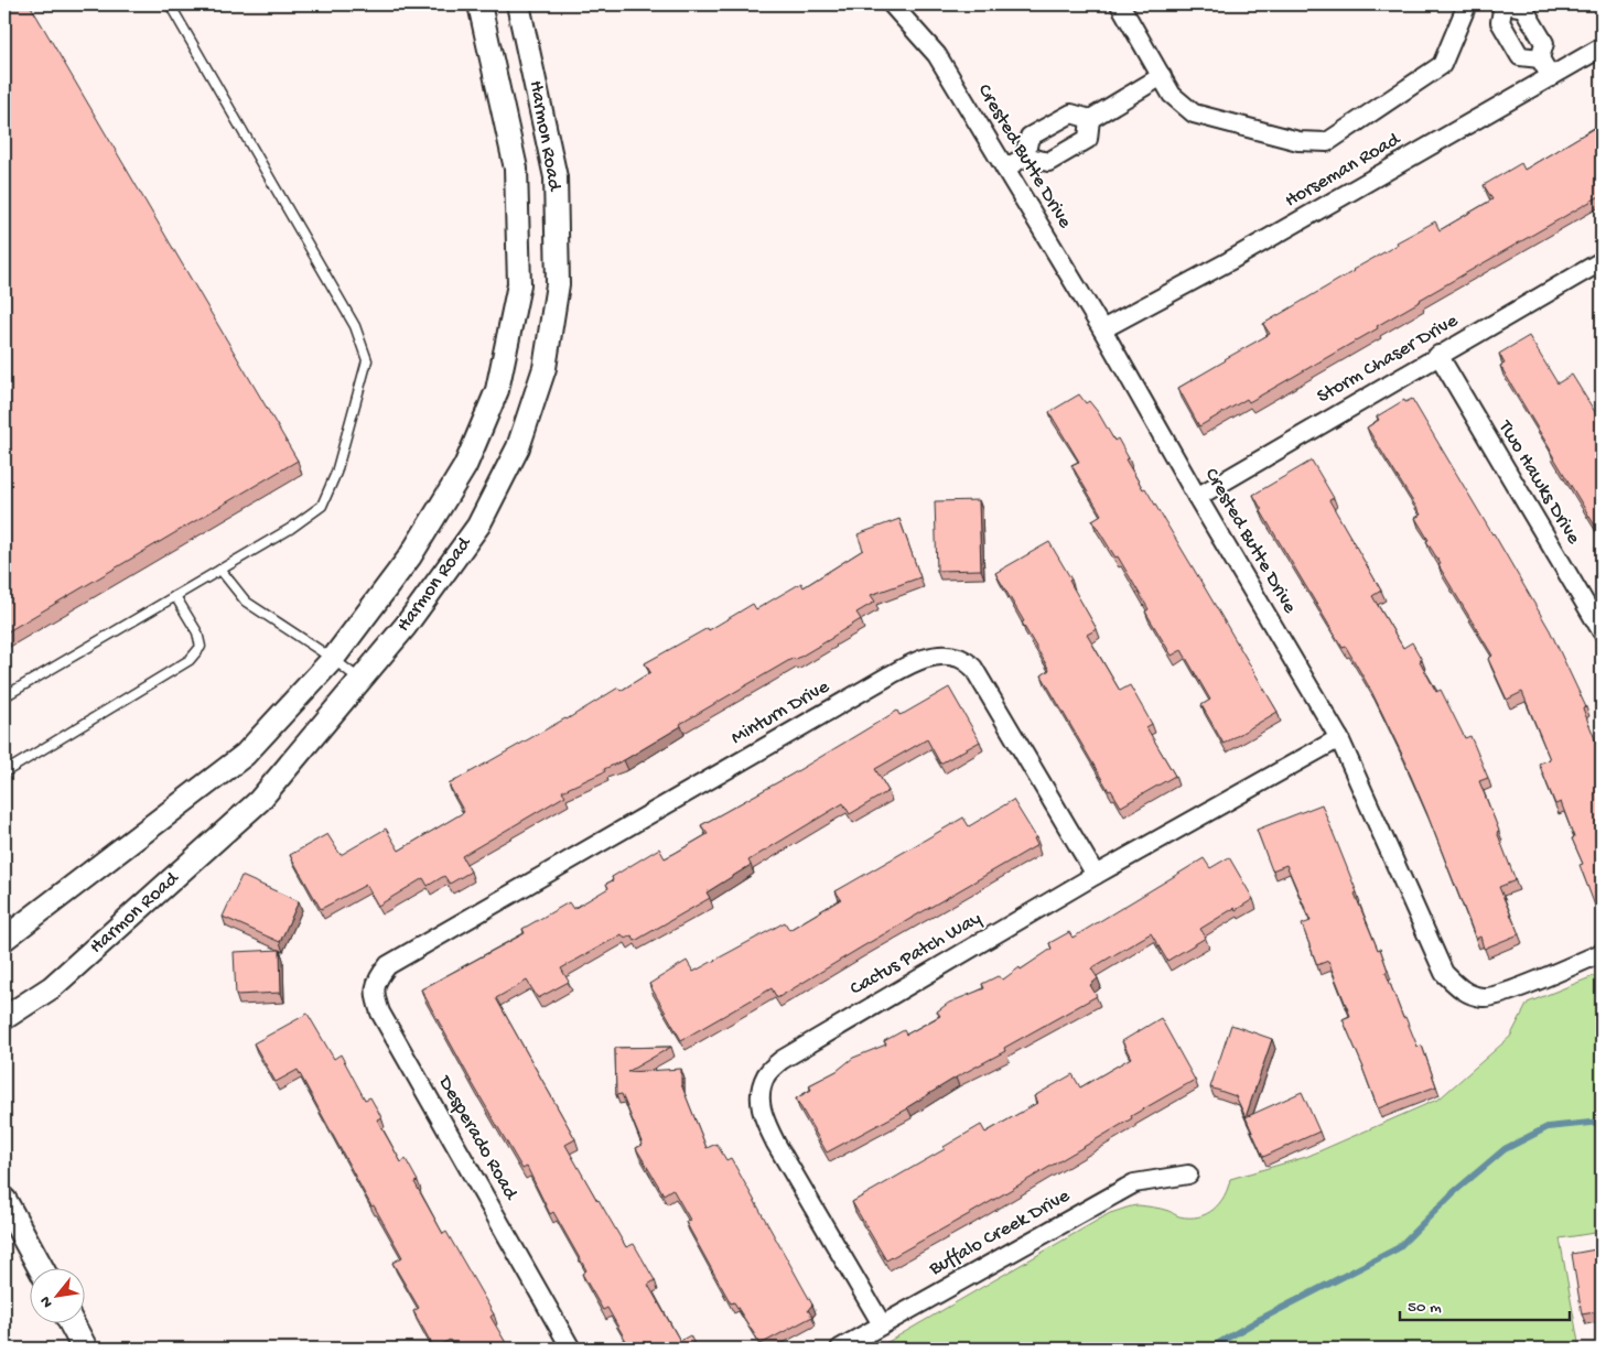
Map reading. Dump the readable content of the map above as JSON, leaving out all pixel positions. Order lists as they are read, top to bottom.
{
  "streets": {
    "street": [
      "Harmon Road",
      "Crested Butte Drive",
      "Horseman Road",
      "Storm Chaser Drive",
      "Two Hawks Drive",
      "Minturn Drive",
      "Cactus Patch Way",
      "Desperado Road",
      "Buffalo Creek Drive"
    ]
  },
  "crossings": [
    ["Crested Butte Drive", "Horseman Road"],
    ["Crested Butte Drive", "Storm Chaser Drive"],
    ["Crested Butte Drive", "Cactus Patch Way"],
    ["Storm Chaser Drive", "Two Hawks Drive"],
    ["Minturn Drive", "Cactus Patch Way"],
    ["Minturn Drive", "Desperado Road"],
    ["Cactus Patch Way", "Buffalo Creek Drive"]
  ],
  "scale_bar": "50 m",
  "north": "bottom left"
}
